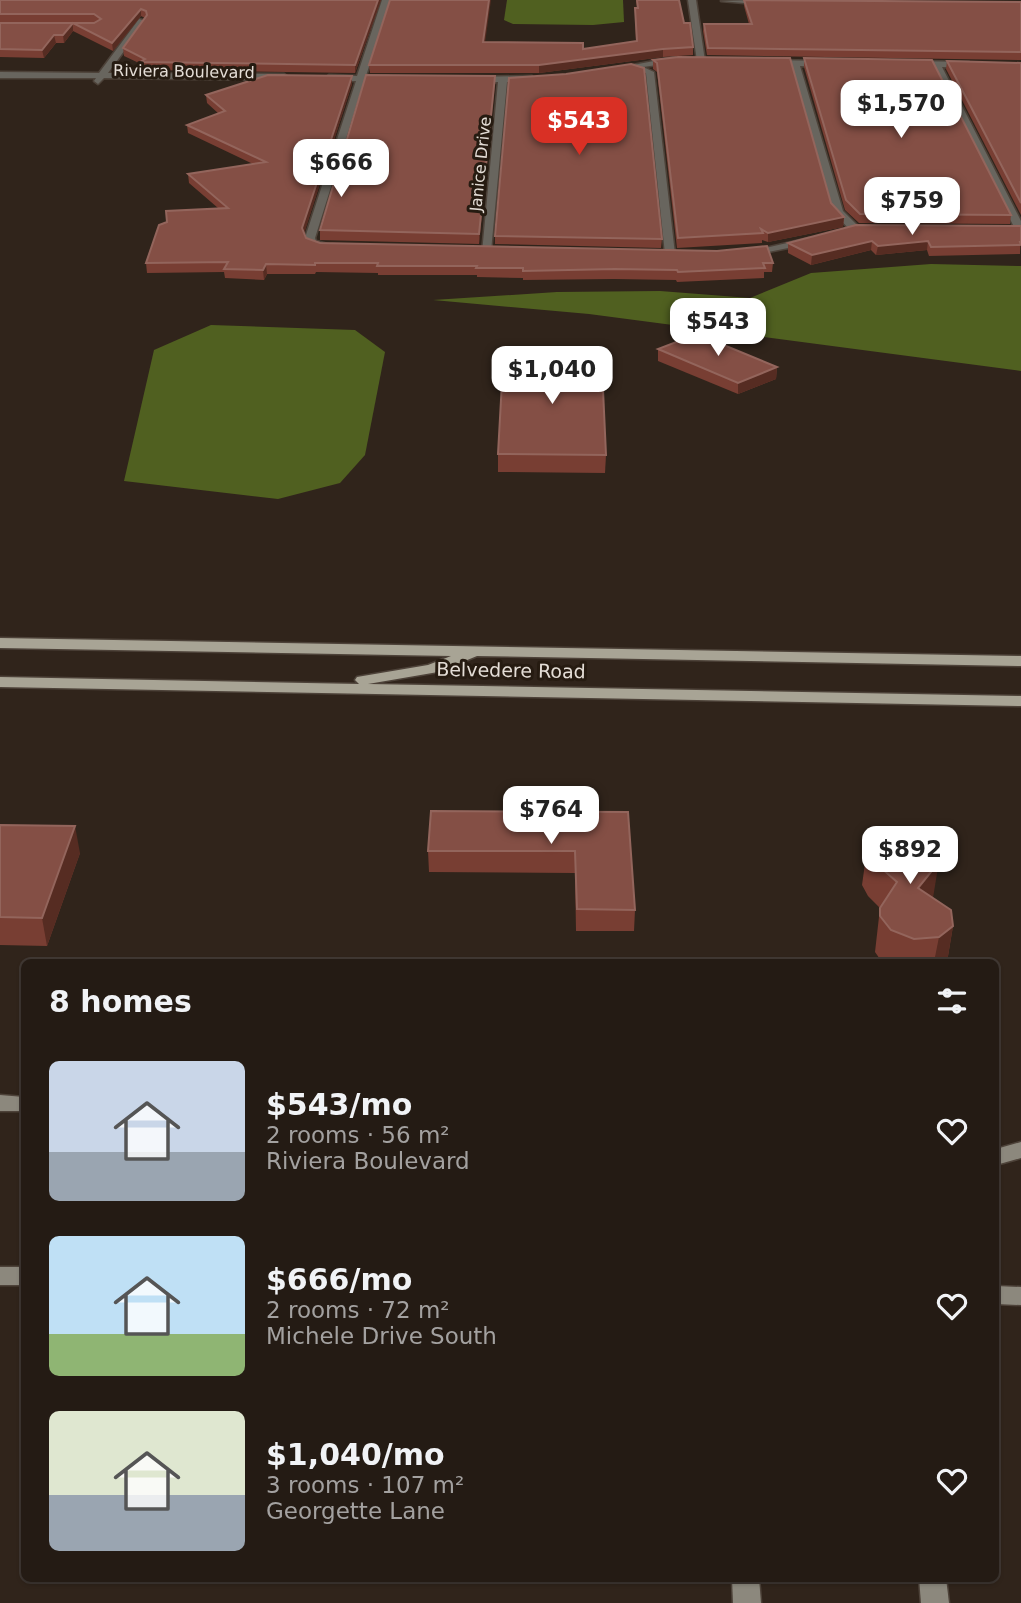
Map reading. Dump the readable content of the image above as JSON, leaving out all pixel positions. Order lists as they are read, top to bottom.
{
  "streets": {
    "main road": ["Belvedere Road"],
    "street": ["Riviera Boulevard", "Janice Drive"]
  },
  "page": {
    "price": [
      "$1,570",
      "$543",
      "$666",
      "$759",
      "$543",
      "$1,040",
      "$764",
      "$892"
    ],
    "heading": "8 homes",
    "list": [
      {
        "name": "$543/mo",
        "note": "2 rooms · 56 m² · Riviera Boulevard"
      },
      {
        "name": "$666/mo",
        "note": "2 rooms · 72 m² · Michele Drive South"
      },
      {
        "name": "$1,040/mo",
        "note": "3 rooms · 107 m² · Georgette Lane"
      }
    ]
  }
}
